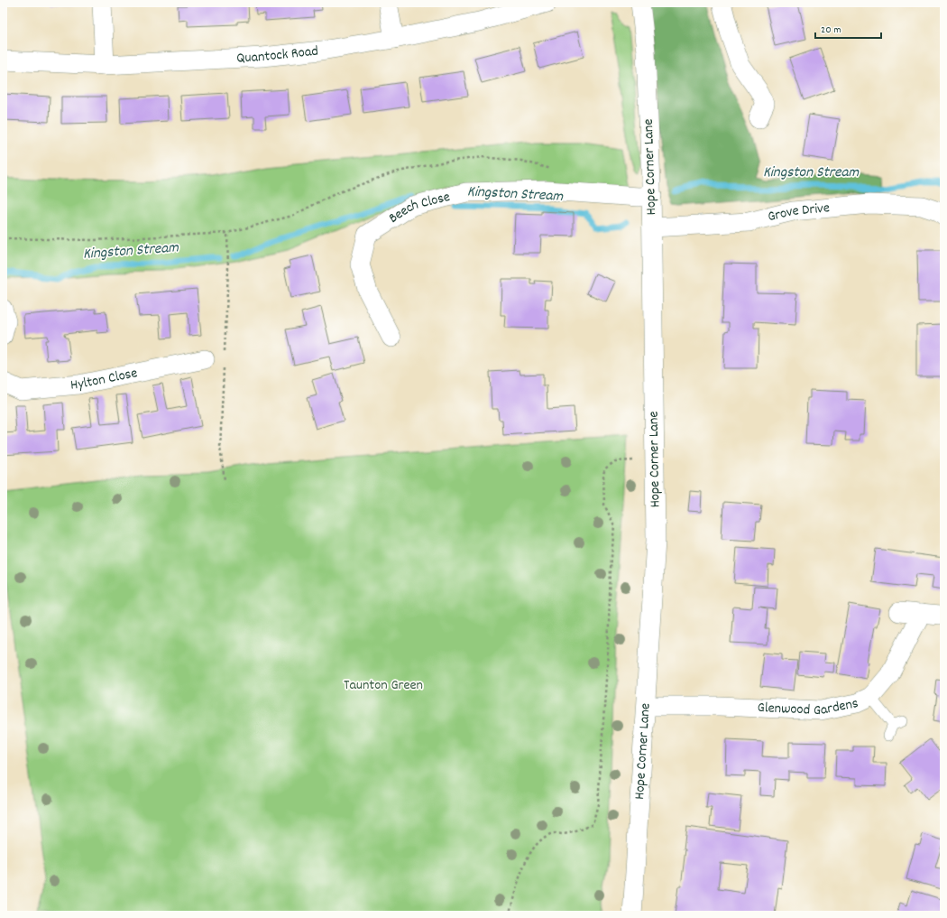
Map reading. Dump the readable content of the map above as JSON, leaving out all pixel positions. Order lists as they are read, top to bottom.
{
  "streets": {
    "street": [
      "Quantock Road",
      "Hope Corner Lane",
      "Beech Close",
      "Grove Drive",
      "Hylton Close",
      "Glenwood Gardens"
    ]
  },
  "crossings": [
    ["Hope Corner Lane", "Beech Close"],
    ["Hope Corner Lane", "Grove Drive"],
    ["Hope Corner Lane", "Glenwood Gardens"]
  ],
  "water": ["Kingston Stream"],
  "parks": ["Taunton Green"],
  "scale_bar": "20 m"
}
